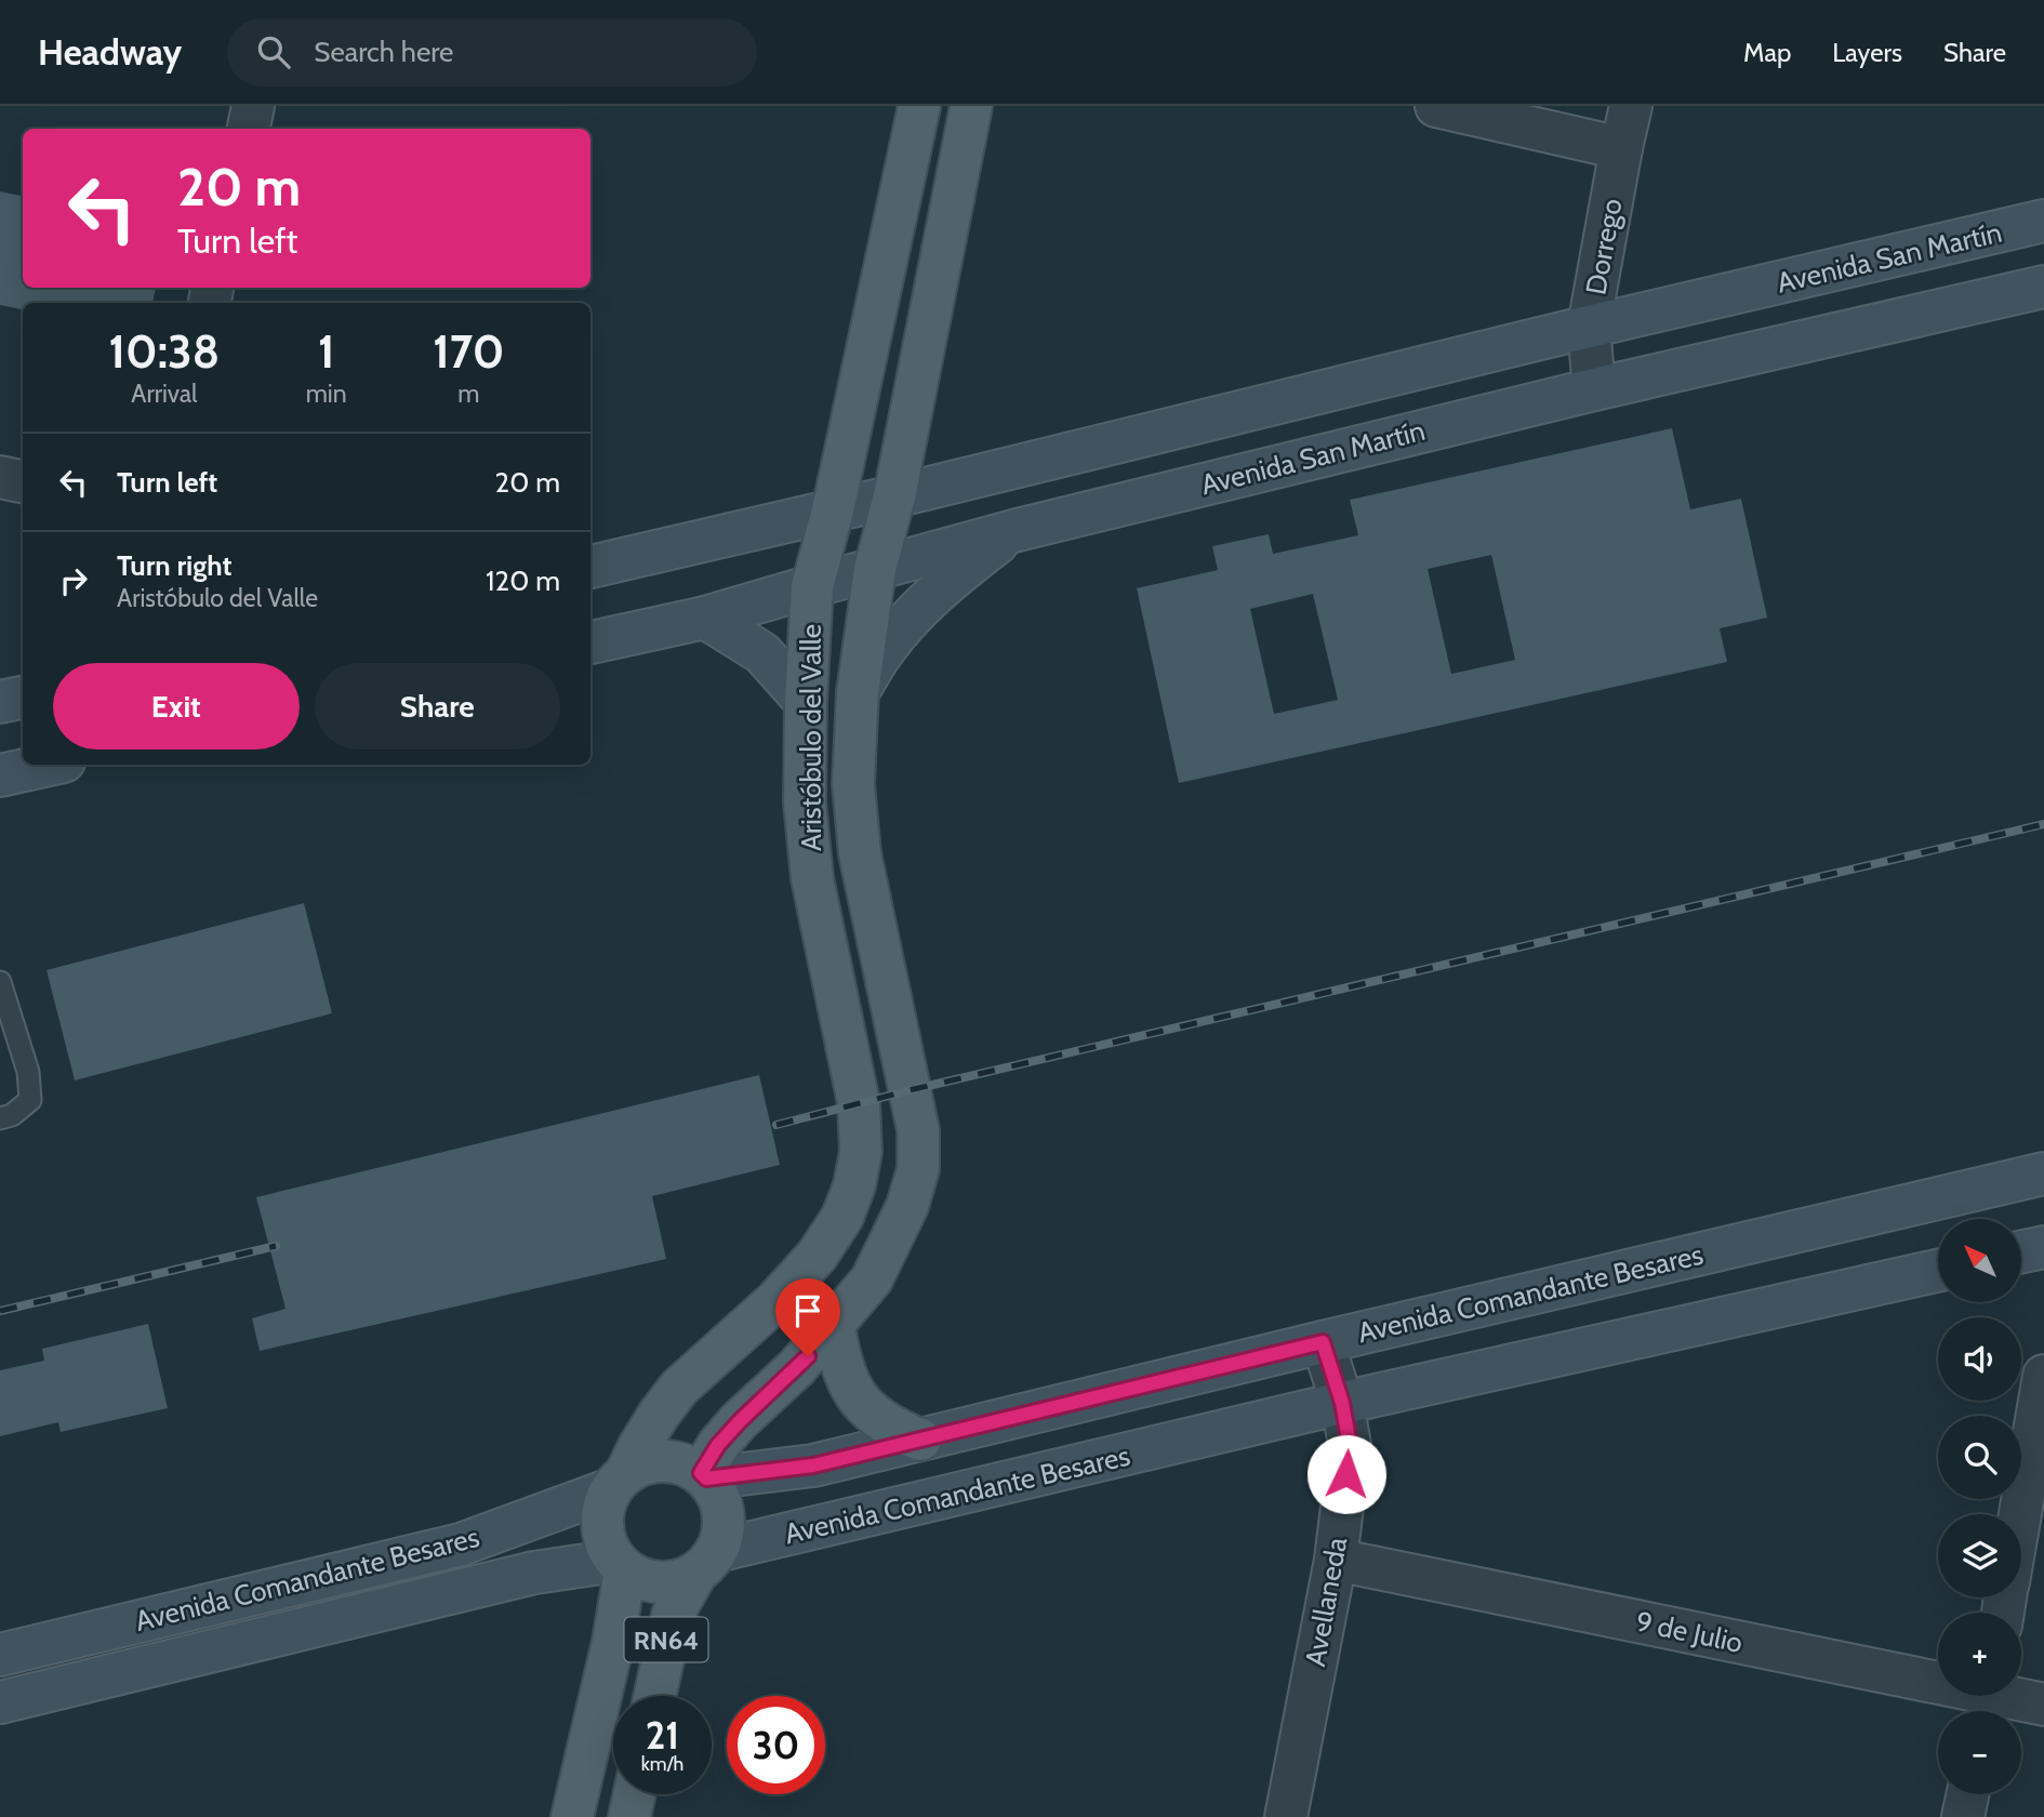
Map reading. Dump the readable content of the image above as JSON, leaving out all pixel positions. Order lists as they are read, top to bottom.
{
  "streets": {
    "main road": [
      "Avenida San Martín",
      "Aristóbulo del Valle",
      "Avenida Comandante Besares",
      "RN64"
    ],
    "street": ["Dorrego", "Avellaneda", "9 de Julio"]
  },
  "crossings": [
    ["Dorrego", "Avenida San Martín"],
    ["Avenida San Martín", "Aristóbulo del Valle"],
    ["Aristóbulo del Valle", "Avenida Comandante Besares"],
    ["Aristóbulo del Valle", "RN64"],
    ["Avenida Comandante Besares", "Avellaneda"],
    ["Avenida Comandante Besares", "RN64"],
    ["Avellaneda", "9 de Julio"]
  ],
  "north": "top left",
  "page": {
    "header": "Headway",
    "search": "Search here",
    "nav": ["Map", "Layers", "Share"],
    "turn": ["20 m", "Turn left"],
    "eta": [
      "10:38",
      "Arrival",
      "1",
      "min",
      "170",
      "m"
    ],
    "list": [
      {
        "name": "Turn left",
        "value": "20 m"
      },
      {
        "name": "Turn right",
        "note": "Aristóbulo del Valle",
        "value": "120 m"
      }
    ],
    "buttons": ["Exit", "Share"],
    "map_buttons": ["+", "−"],
    "speed": "21 km/h",
    "limit": "30"
  }
}
